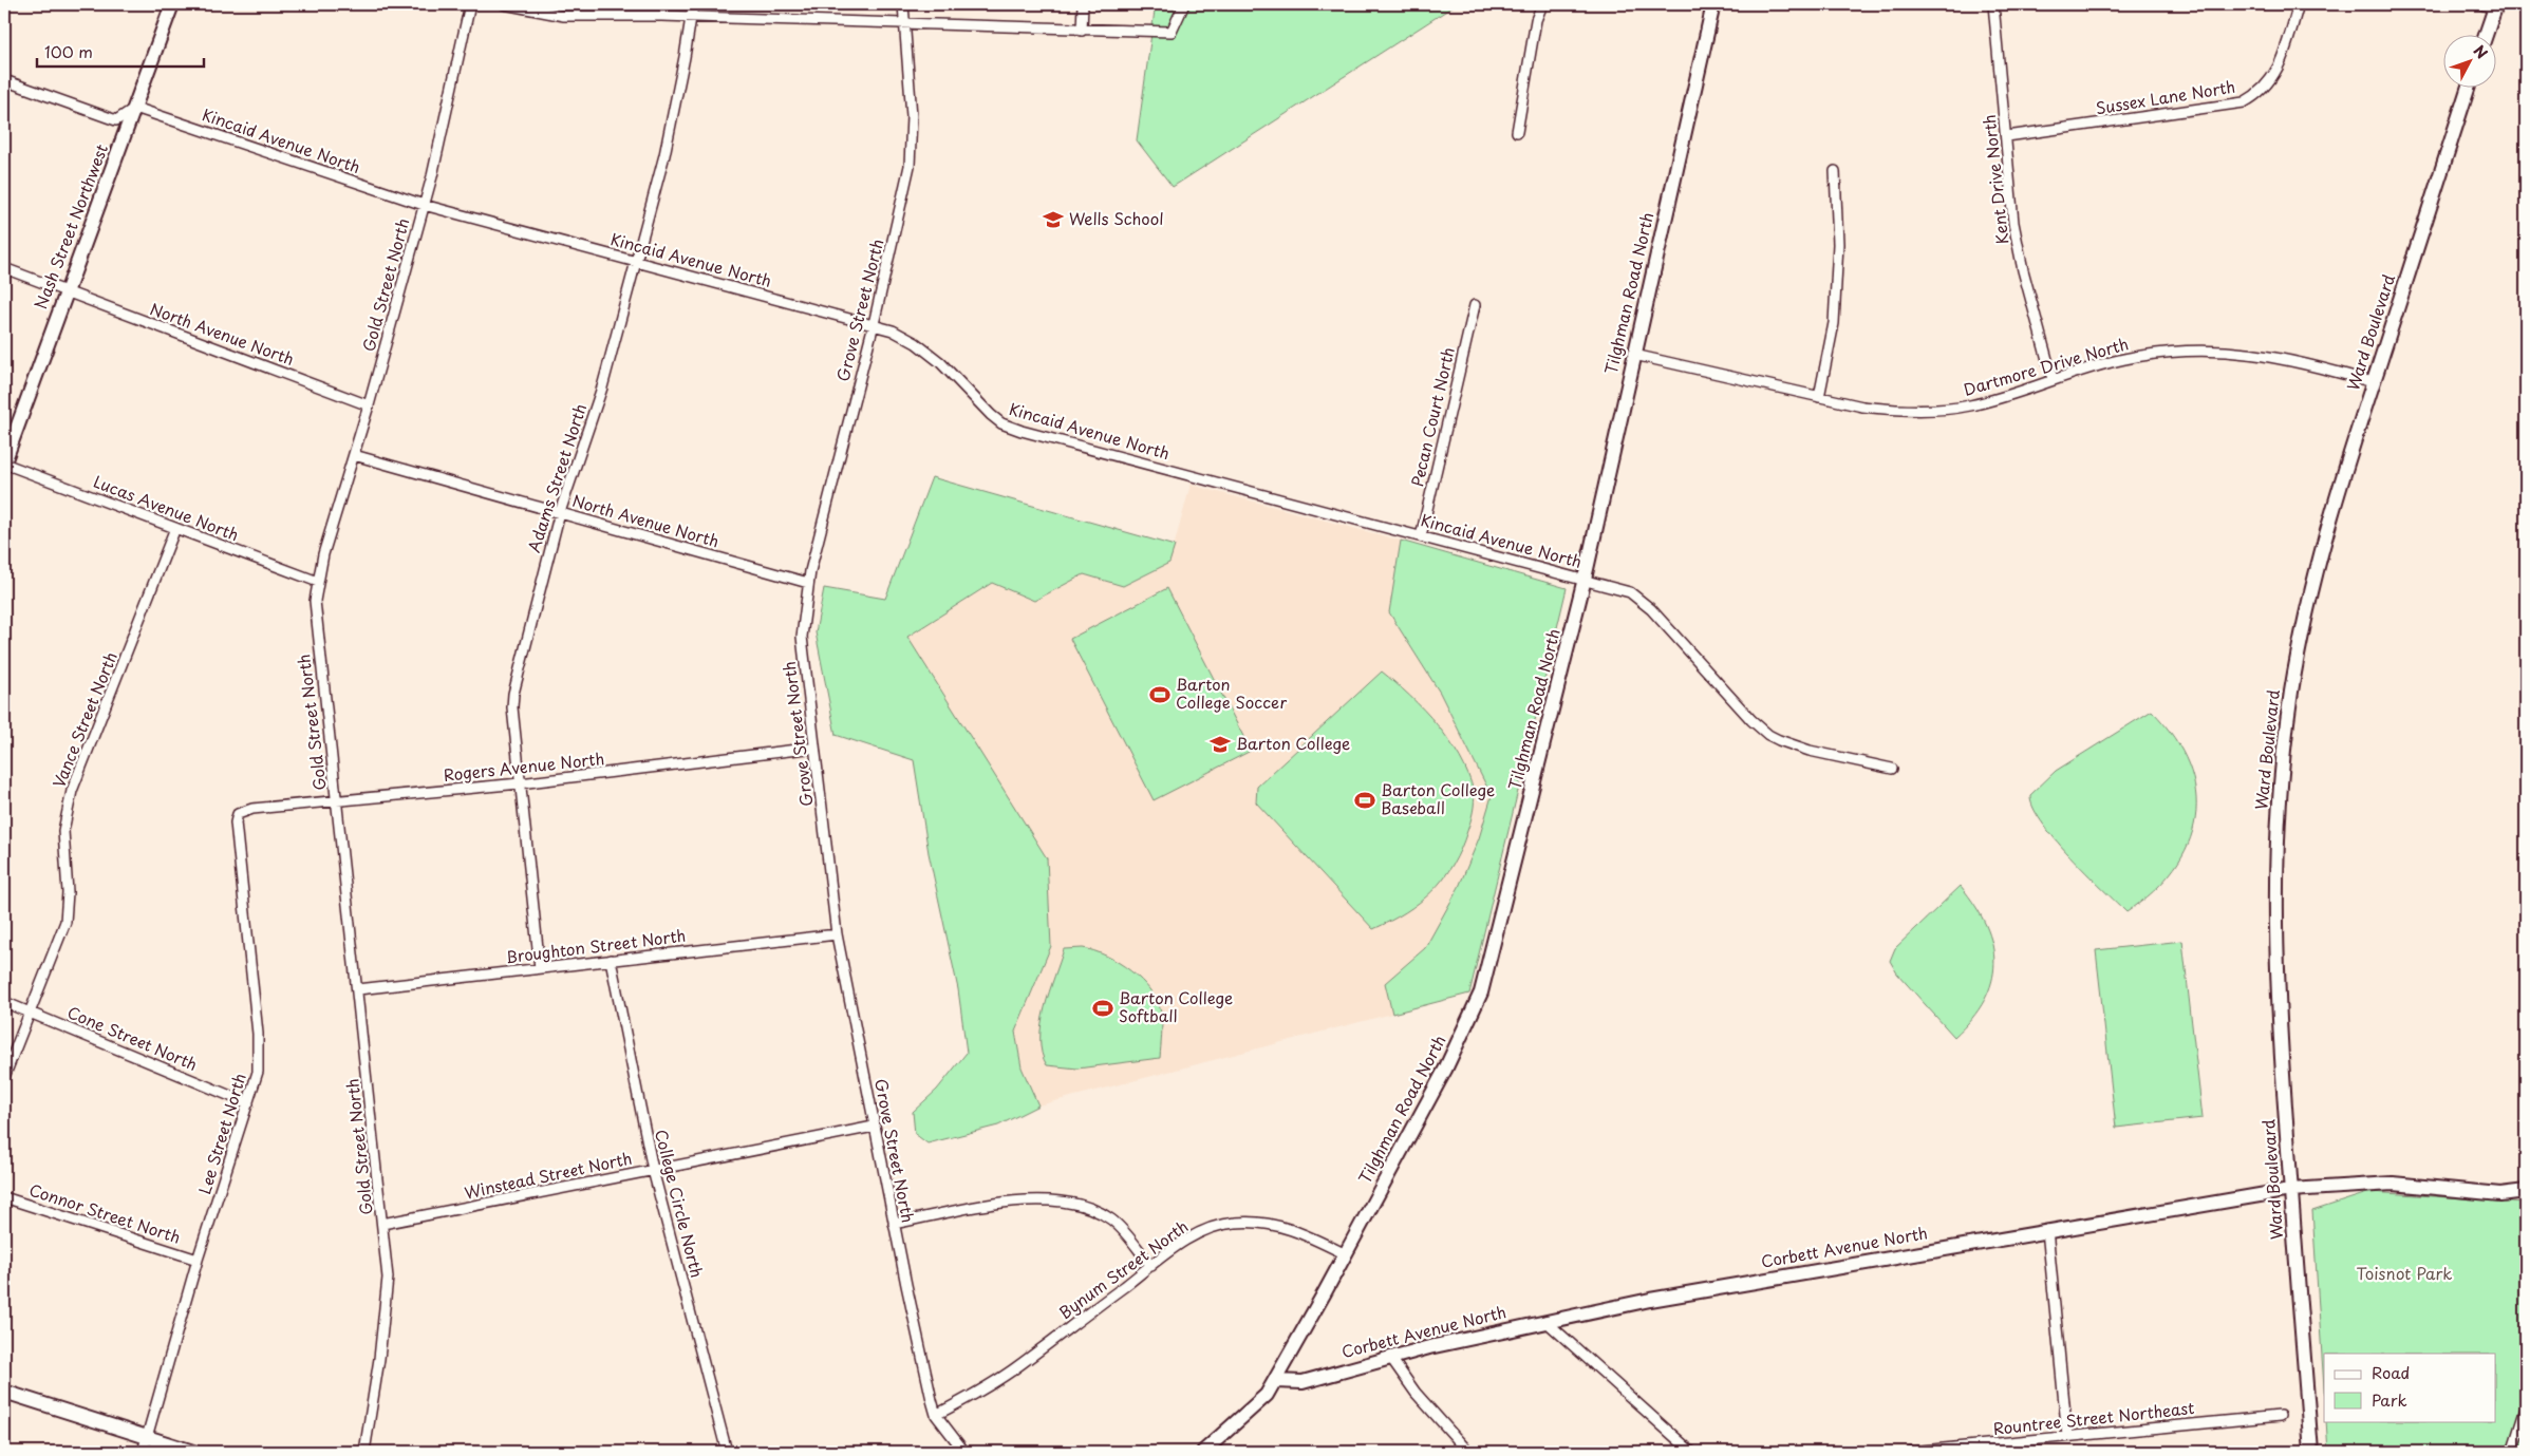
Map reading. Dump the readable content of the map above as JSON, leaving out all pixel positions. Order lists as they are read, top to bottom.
{
  "streets": {
    "street": [
      "Sussex Lane North",
      "Kincaid Avenue North",
      "Kent Drive North",
      "Nash Street Northwest",
      "Gold Street North",
      "Tilghman Road North",
      "Grove Street North",
      "Ward Boulevard",
      "North Avenue North",
      "Dartmore Drive North",
      "Pecan Court North",
      "Adams Street North",
      "Lucas Avenue North",
      "Vance Street North",
      "Rogers Avenue North",
      "Broughton Street North",
      "Cone Street North",
      "Lee Street North",
      "Winstead Street North",
      "College Circle North",
      "Connor Street North",
      "Corbett Avenue North",
      "Bynum Street North",
      "Rountree Street Northeast"
    ]
  },
  "crossings": [
    ["Sussex Lane North", "Kent Drive North"],
    ["Kincaid Avenue North", "Nash Street Northwest"],
    ["Kincaid Avenue North", "Gold Street North"],
    ["Kincaid Avenue North", "Tilghman Road North"],
    ["Kincaid Avenue North", "Grove Street North"],
    ["Kincaid Avenue North", "Pecan Court North"],
    ["Kincaid Avenue North", "Adams Street North"],
    ["Kent Drive North", "Dartmore Drive North"],
    ["Nash Street Northwest", "North Avenue North"],
    ["Nash Street Northwest", "Lucas Avenue North"],
    ["Gold Street North", "North Avenue North"],
    ["Gold Street North", "Lucas Avenue North"],
    ["Gold Street North", "Rogers Avenue North"],
    ["Gold Street North", "Broughton Street North"],
    ["Gold Street North", "Winstead Street North"],
    ["Tilghman Road North", "Dartmore Drive North"],
    ["Tilghman Road North", "Corbett Avenue North"],
    ["Tilghman Road North", "Bynum Street North"],
    ["Grove Street North", "North Avenue North"],
    ["Grove Street North", "Rogers Avenue North"],
    ["Grove Street North", "Broughton Street North"],
    ["Grove Street North", "Winstead Street North"],
    ["Grove Street North", "Bynum Street North"],
    ["Ward Boulevard", "Dartmore Drive North"],
    ["Ward Boulevard", "Corbett Avenue North"],
    ["North Avenue North", "Adams Street North"],
    ["Adams Street North", "Rogers Avenue North"],
    ["Adams Street North", "Broughton Street North"],
    ["Lucas Avenue North", "Vance Street North"],
    ["Vance Street North", "Cone Street North"],
    ["Rogers Avenue North", "Lee Street North"],
    ["Broughton Street North", "College Circle North"],
    ["Cone Street North", "Lee Street North"],
    ["Lee Street North", "Connor Street North"],
    ["Winstead Street North", "College Circle North"]
  ],
  "parks": ["Toisnot Park"],
  "places": {
    "school or university": ["Wells School", "Barton College"],
    "sports": ["Barton College Soccer", "Barton College Baseball", "Barton College Softball"]
  },
  "legend": ["Road", "Park"],
  "scale_bar": "100 m",
  "north": "top right"
}
